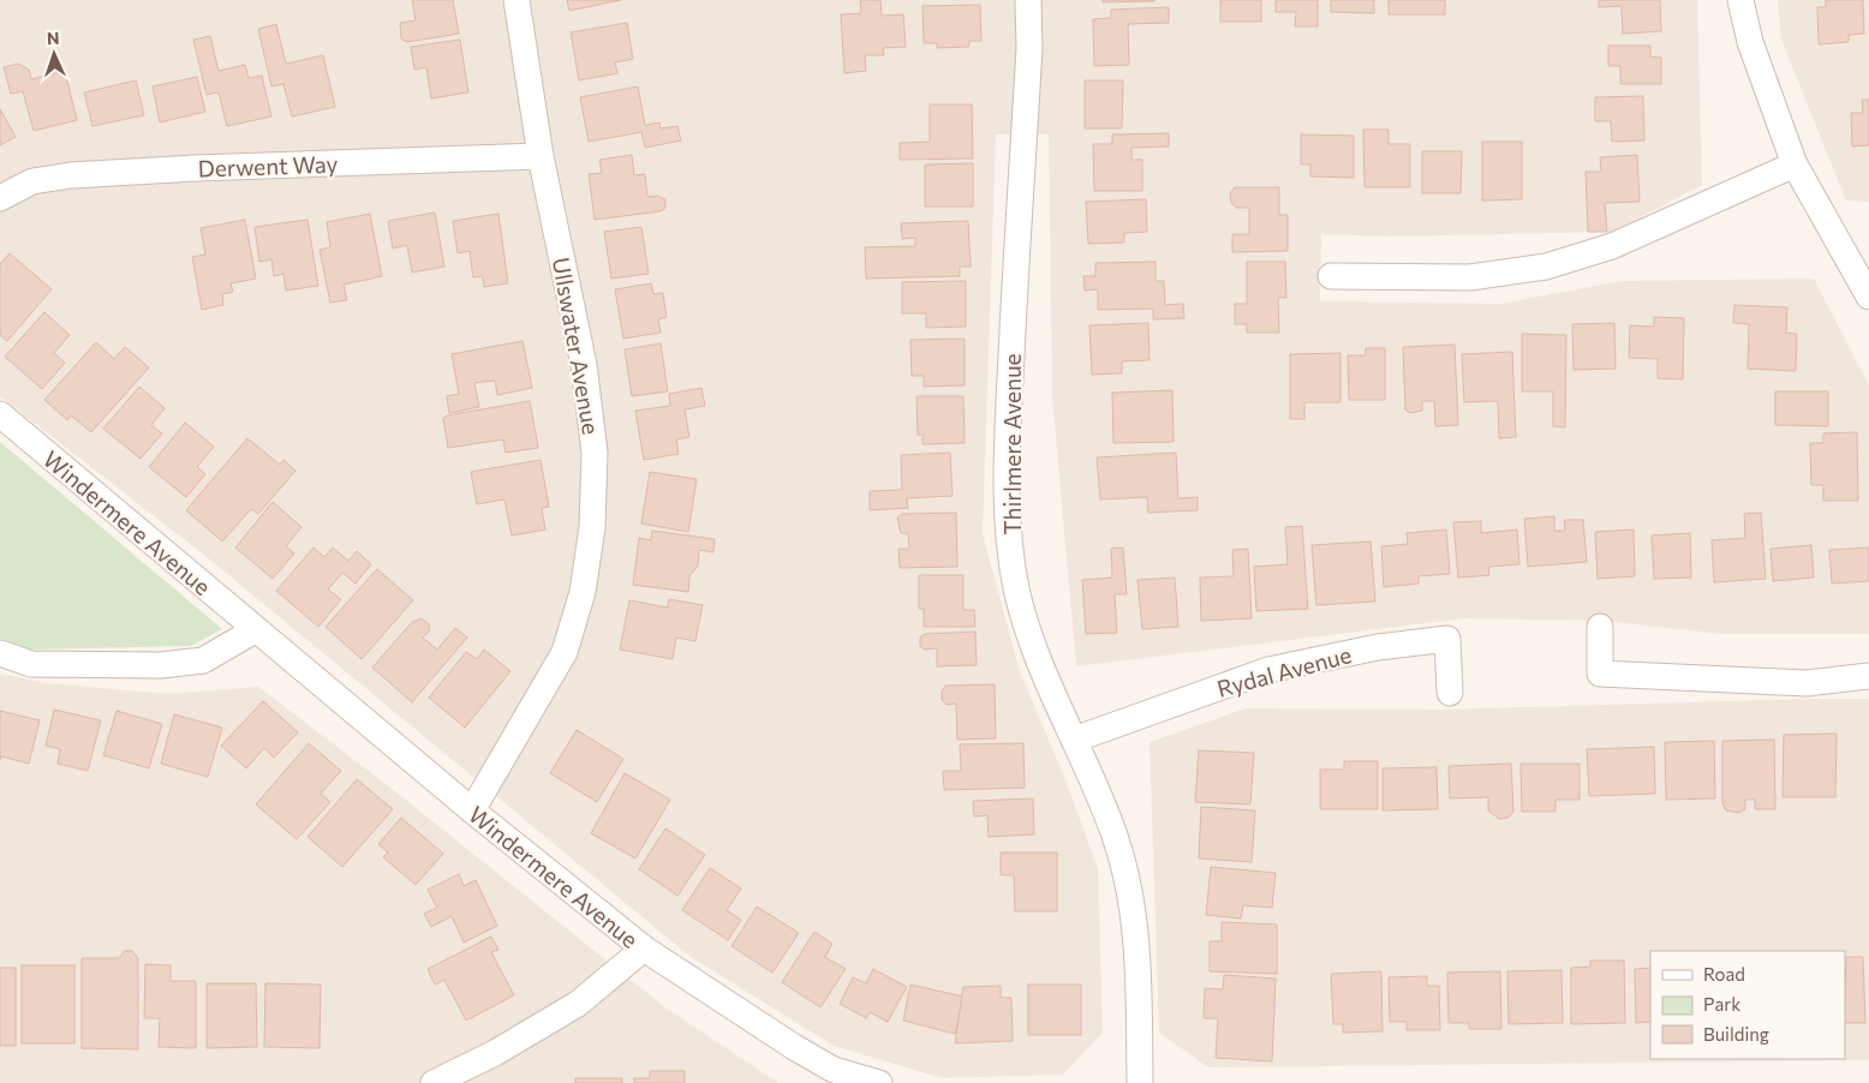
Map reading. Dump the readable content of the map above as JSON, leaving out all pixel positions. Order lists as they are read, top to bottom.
{
  "streets": {
    "street": [
      "Derwent Way",
      "Ullswater Avenue",
      "Thirlmere Avenue",
      "Windermere Avenue",
      "Rydal Avenue"
    ]
  },
  "crossings": [
    ["Derwent Way", "Ullswater Avenue"],
    ["Ullswater Avenue", "Windermere Avenue"],
    ["Thirlmere Avenue", "Rydal Avenue"]
  ],
  "legend": ["Road", "Park", "Building"],
  "north": "top"
}
